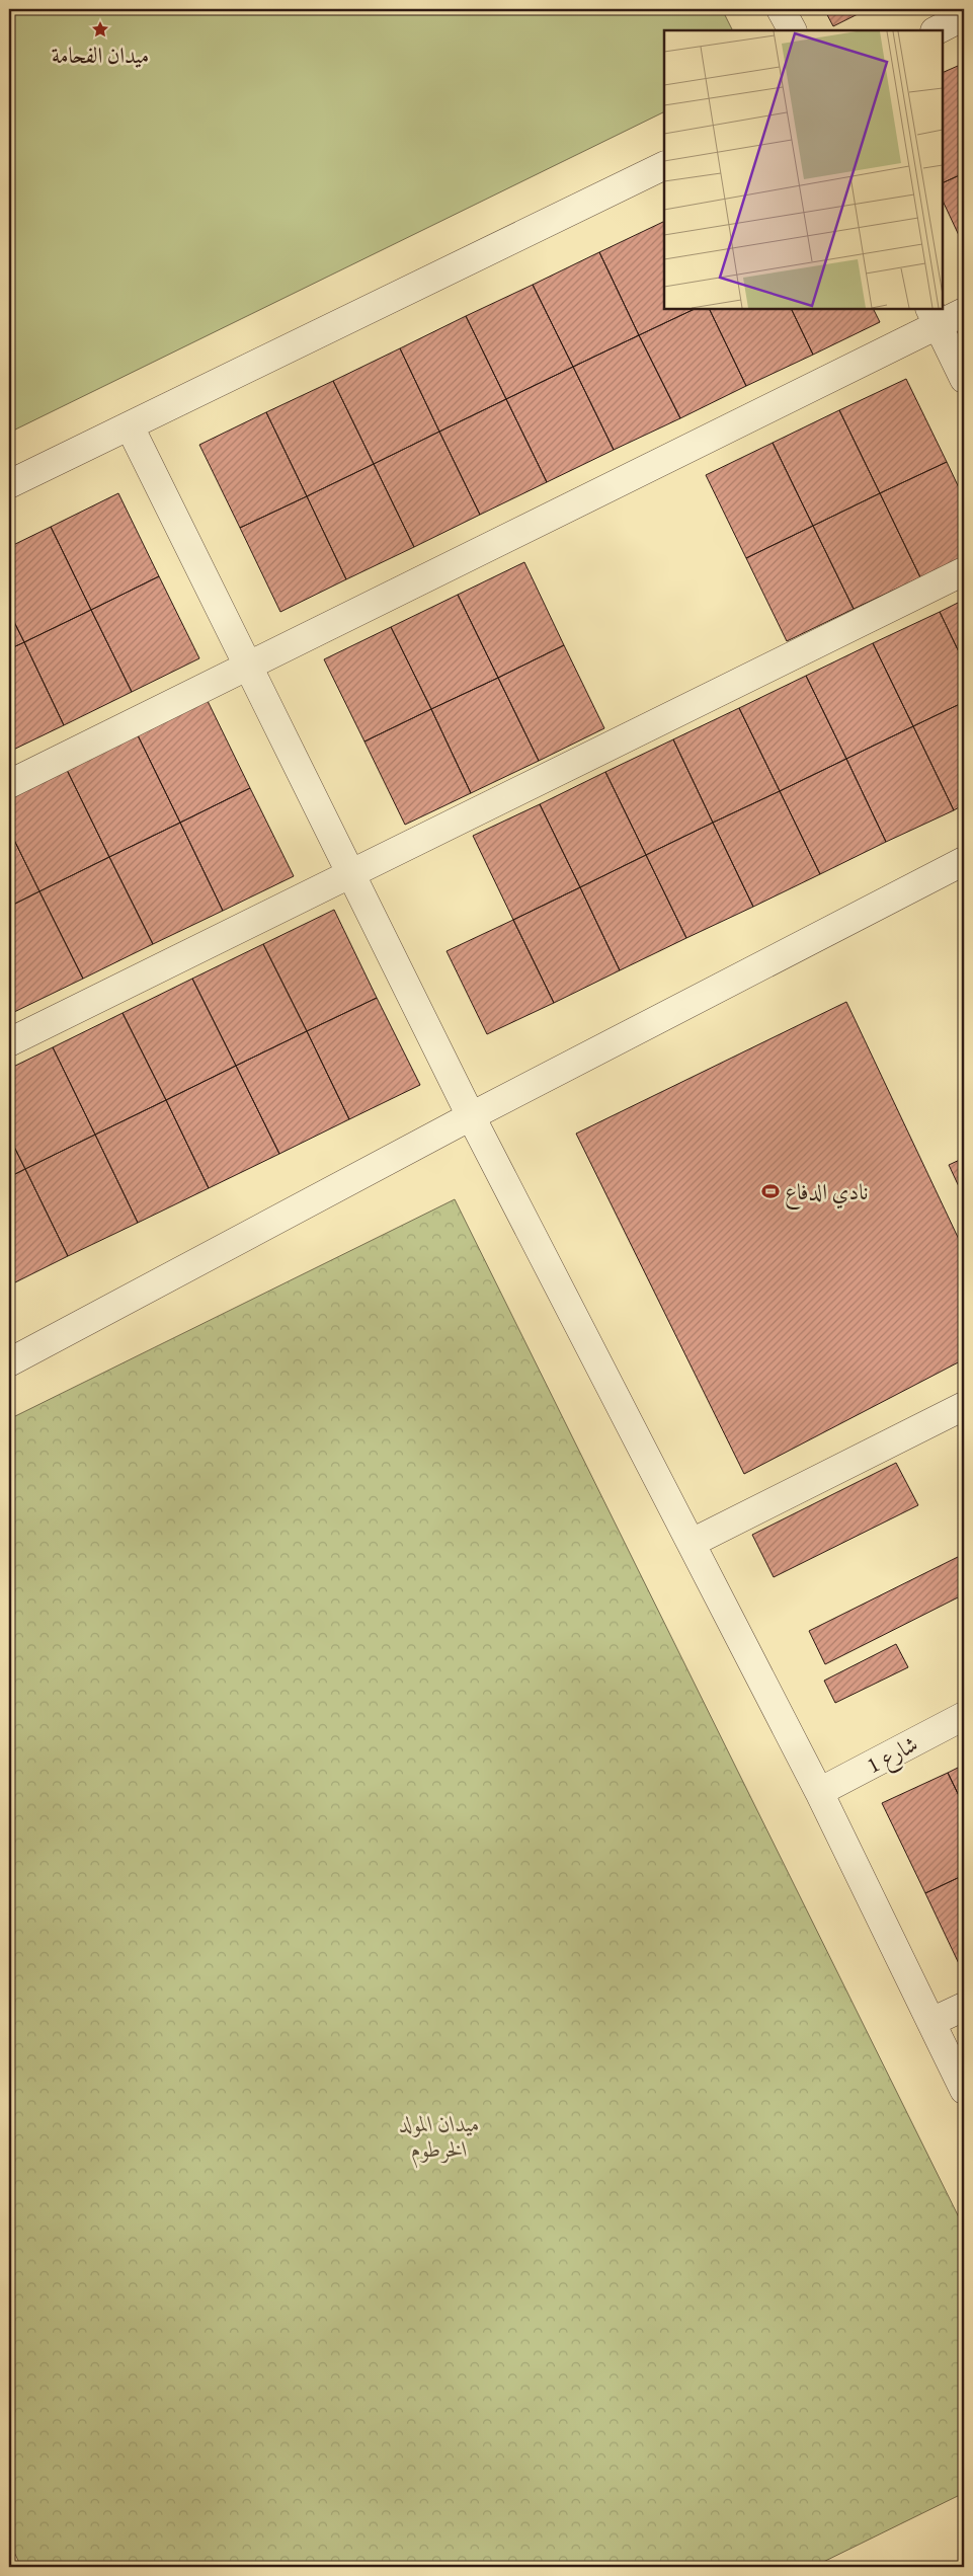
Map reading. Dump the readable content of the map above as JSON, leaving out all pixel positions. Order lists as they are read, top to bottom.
{
  "streets": {
    "street": ["شارع 1"]
  },
  "parks": ["ميدان المولد الخرطوم"],
  "places": {
    "place": ["ميدان الفحامة"],
    "sports": ["نادي الدفاع"]
  }
}
